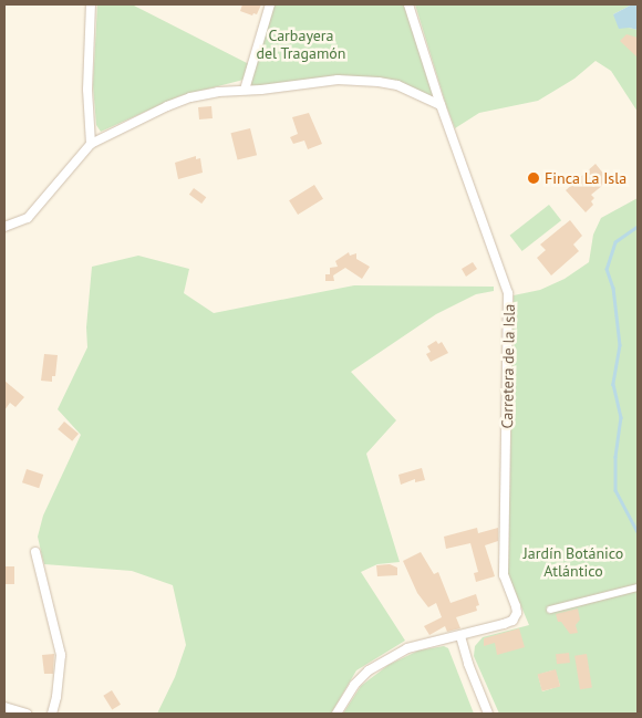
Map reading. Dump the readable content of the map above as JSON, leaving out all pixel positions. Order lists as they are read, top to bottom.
{
  "streets": {
    "street": ["Carretera de la Isla"]
  },
  "parks": ["Carbayera del Tragamón", "Jardín Botánico Atlántico"],
  "places": ["Finca La Isla"]
}
